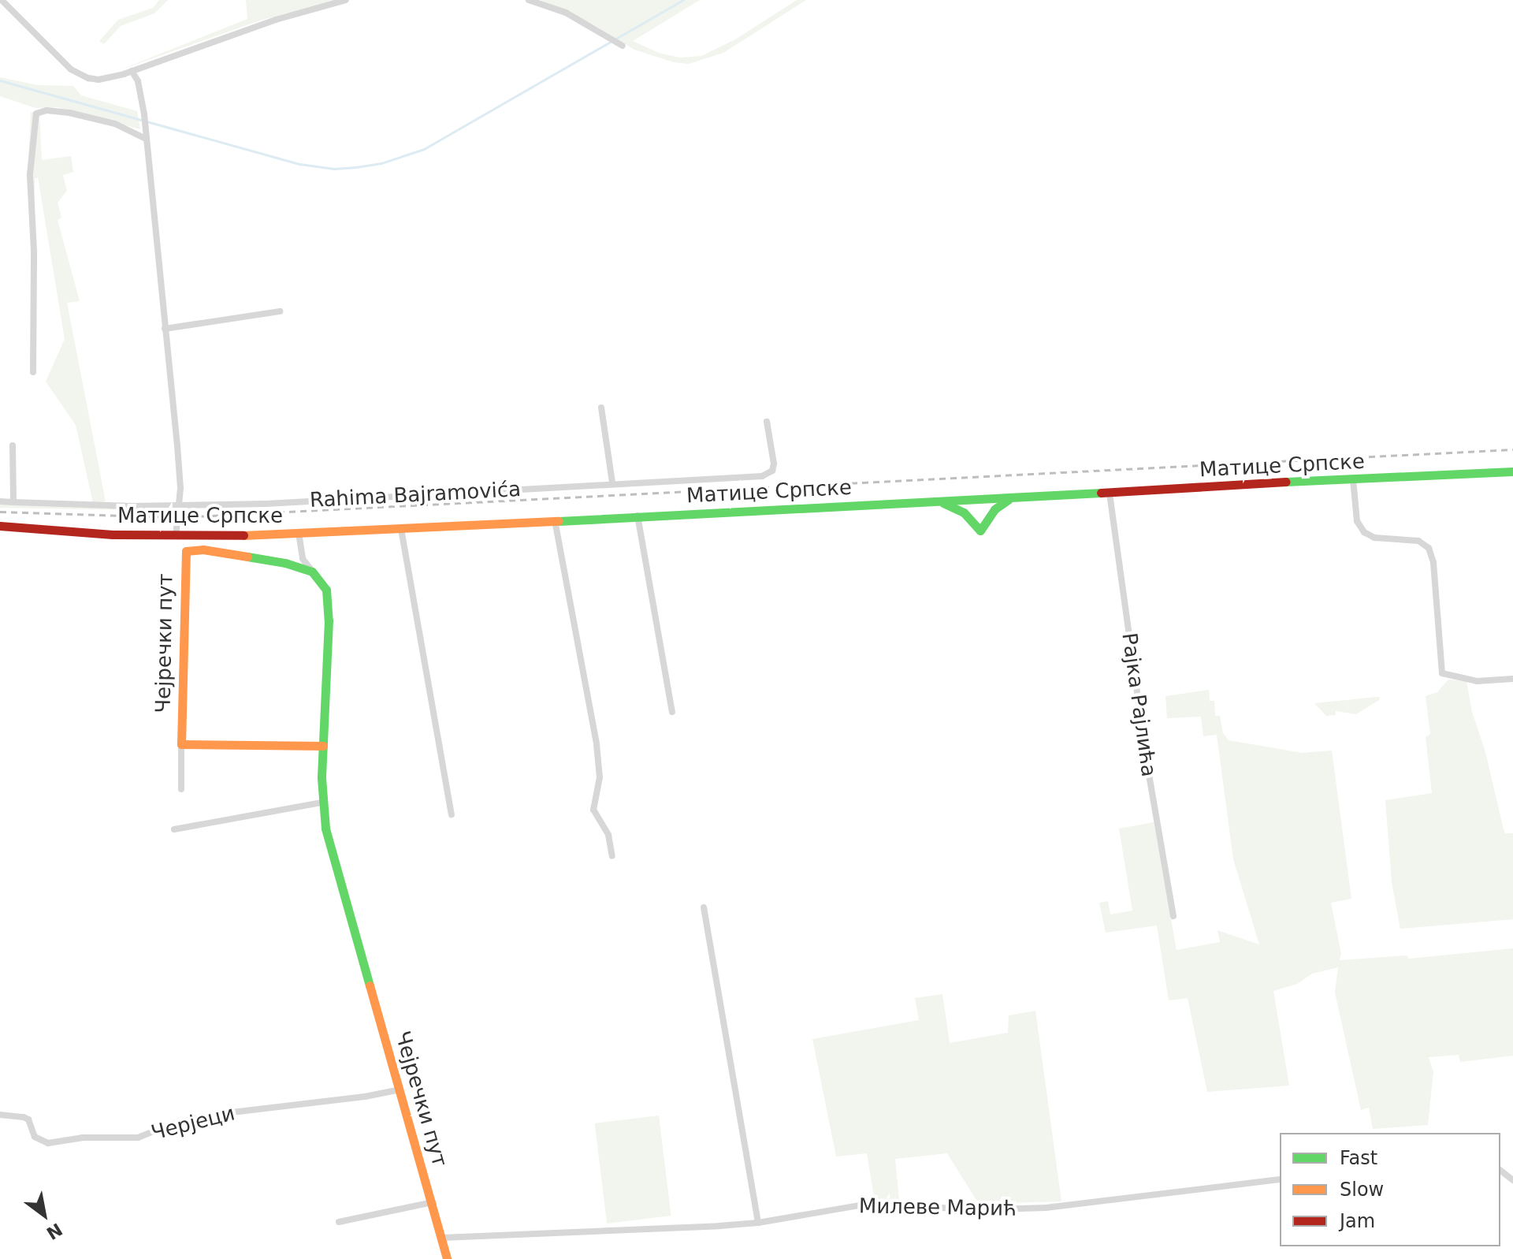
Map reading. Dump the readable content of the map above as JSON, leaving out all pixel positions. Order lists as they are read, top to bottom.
{
  "streets": {
    "main road": ["Матице Српске", "Чејречки пут"],
    "street": [
      "Rahima Bajramovića",
      "Рајка Рајлића",
      "Черјеци",
      "Милеве Мaрић"
    ]
  },
  "crossings": [
    ["Матице Српске", "Рајка Рајлића"],
    ["Чејречки пут", "Черјеци"],
    ["Чејречки пут", "Милеве Мaрић"]
  ],
  "legend": ["Fast", "Slow", "Jam"],
  "north": "bottom right"
}
